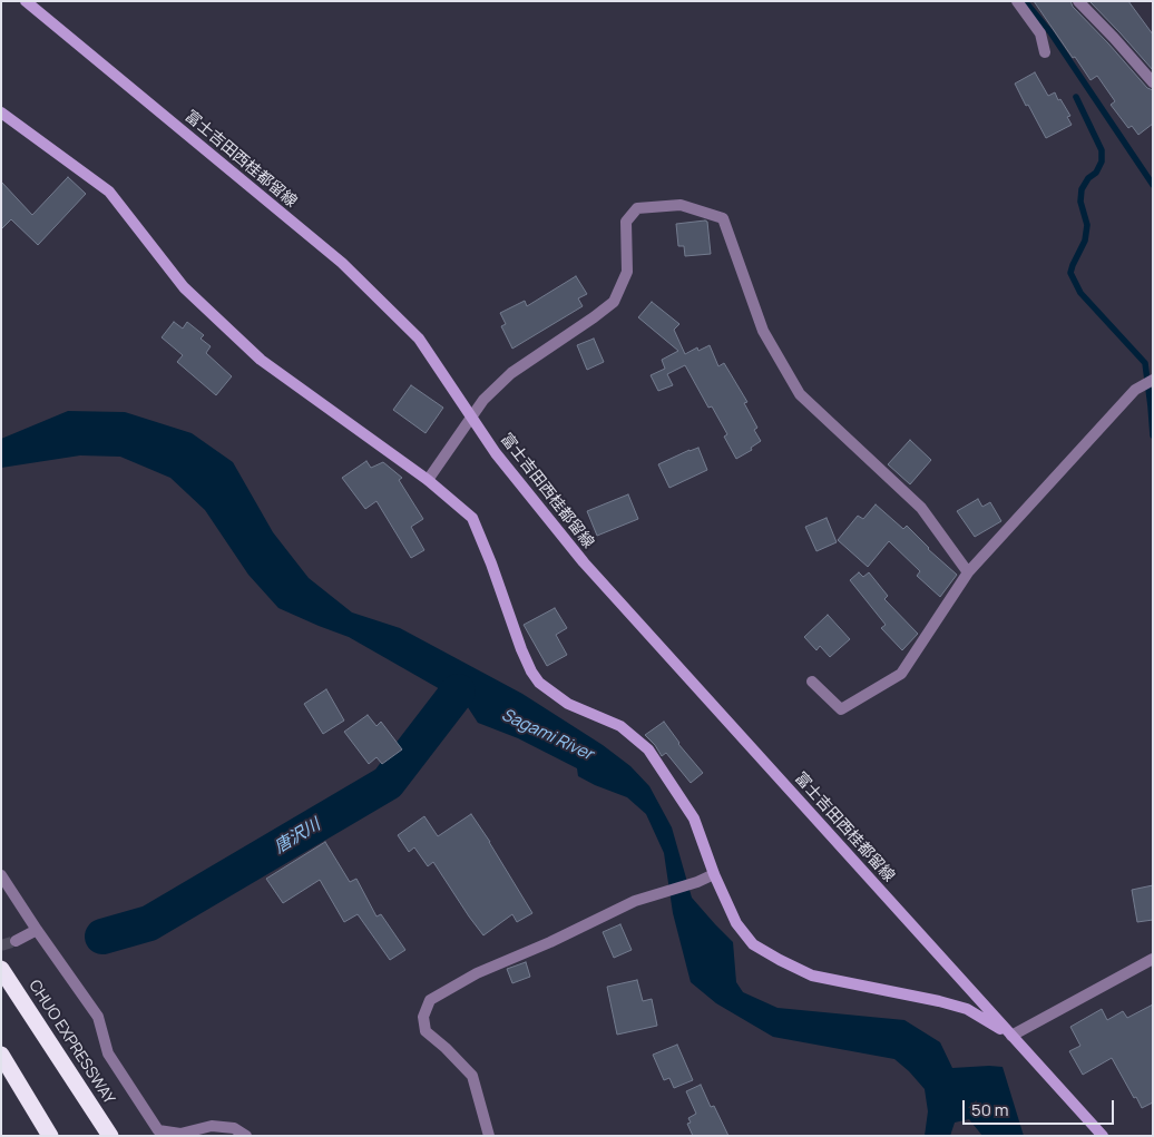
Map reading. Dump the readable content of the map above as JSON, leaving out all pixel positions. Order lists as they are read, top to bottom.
{
  "streets": {
    "highway": ["CHUO EXPRESSWAY"],
    "main road": ["富士吉田西桂都留線"]
  },
  "water": ["Sagami River", "唐沢川"],
  "scale_bar": "50 m"
}
